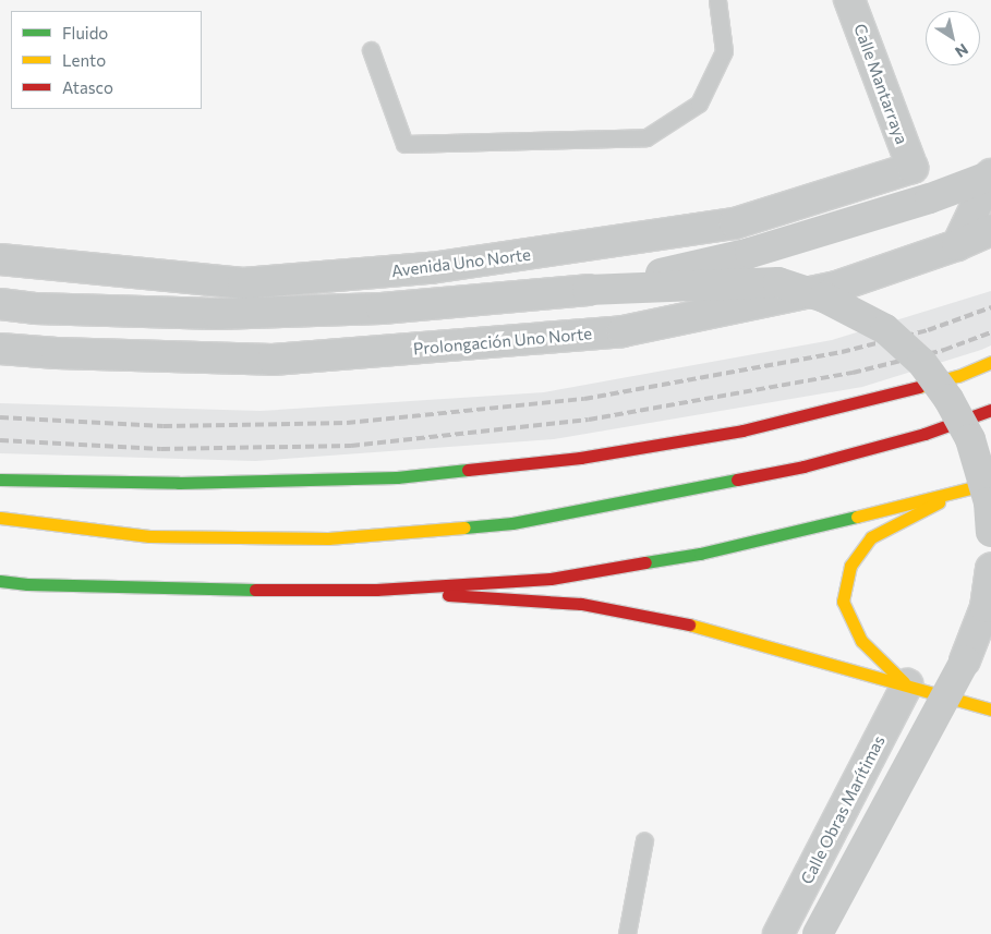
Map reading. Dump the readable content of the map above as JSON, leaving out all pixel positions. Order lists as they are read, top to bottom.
{
  "streets": {
    "street": [
      "Calle Mantarraya",
      "Avenida Uno Norte",
      "Prolongación Uno Norte",
      "Calle Obras Marítimas"
    ]
  },
  "crossings": [
    ["Calle Mantarraya", "Avenida Uno Norte"]
  ],
  "legend": ["Fluido", "Lento", "Atasco"],
  "north": "bottom right"
}
